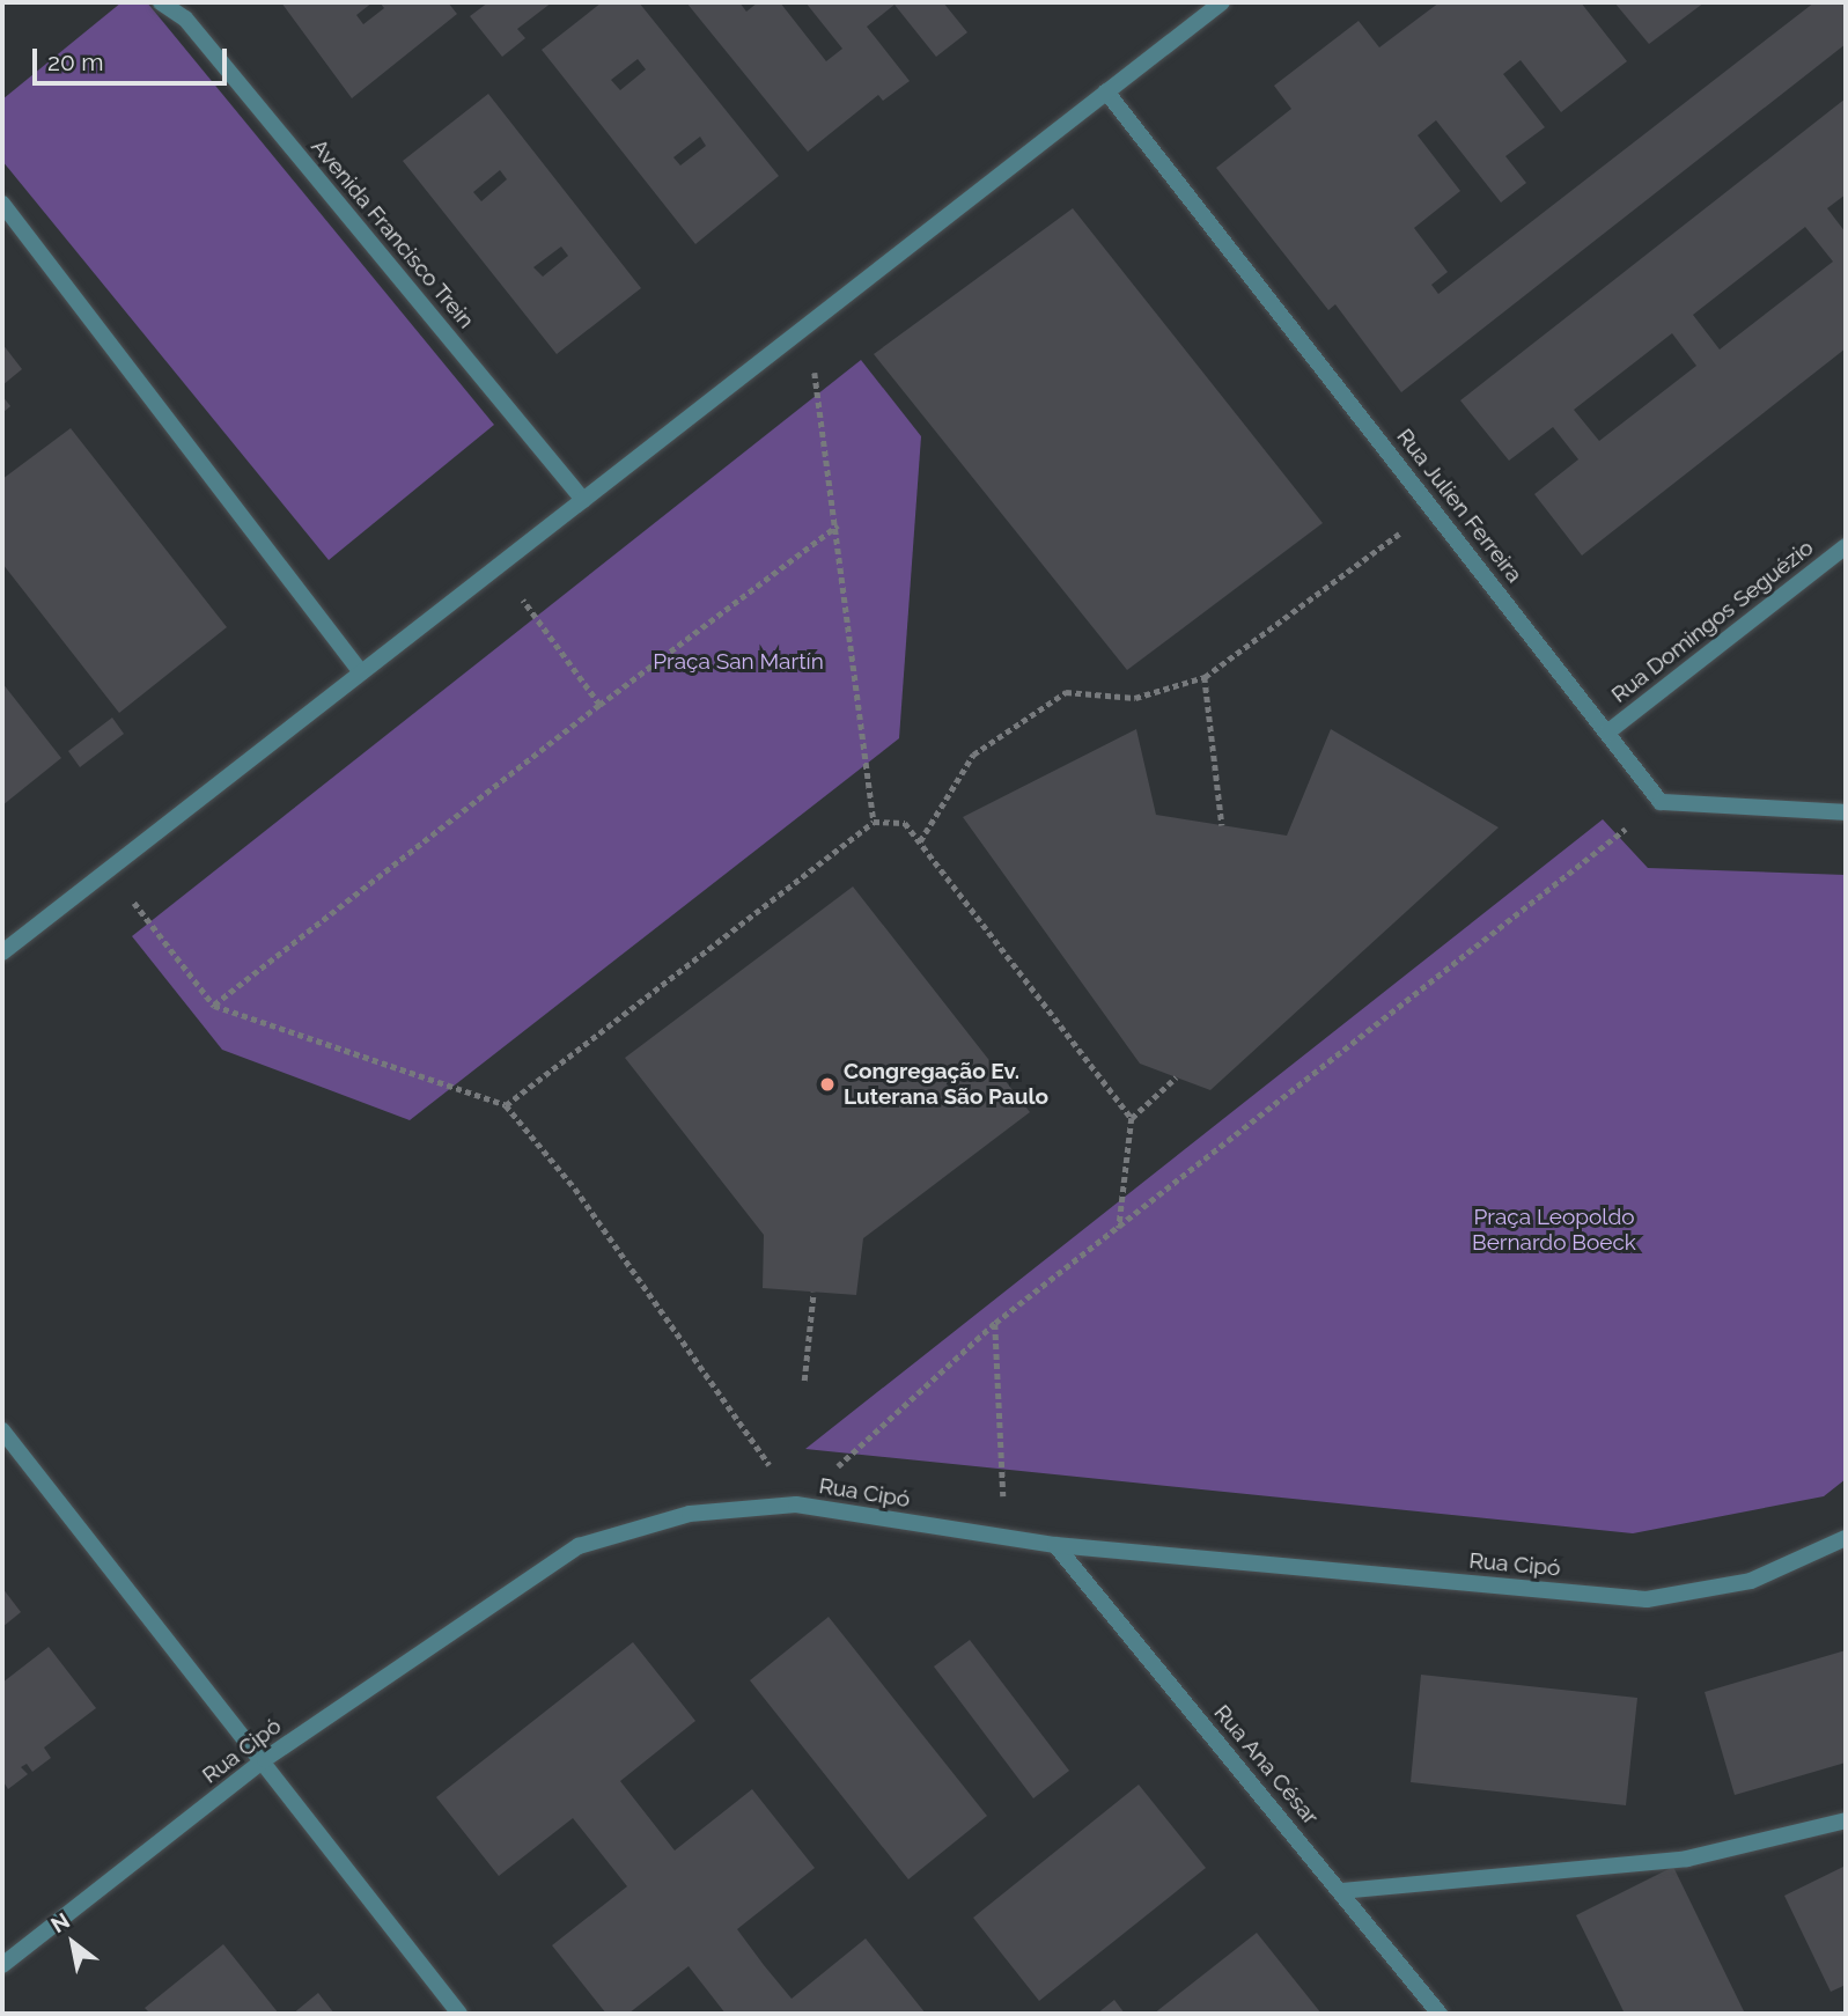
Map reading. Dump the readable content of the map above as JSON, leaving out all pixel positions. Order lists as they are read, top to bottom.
{
  "streets": {
    "street": [
      "Avenida Francisco Trein",
      "Rua Julien Ferreira",
      "Rua Domingos Seguézio",
      "Rua Cipó",
      "Rua Ana César"
    ]
  },
  "crossings": [
    ["Rua Julien Ferreira", "Rua Domingos Seguézio"],
    ["Rua Cipó", "Rua Ana César"]
  ],
  "parks": ["Praça San Martín", "Praça Leopoldo Bernardo Boeck"],
  "places": ["Congregação Ev. Luterana São Paulo"],
  "scale_bar": "20 m",
  "north": "top left"
}
